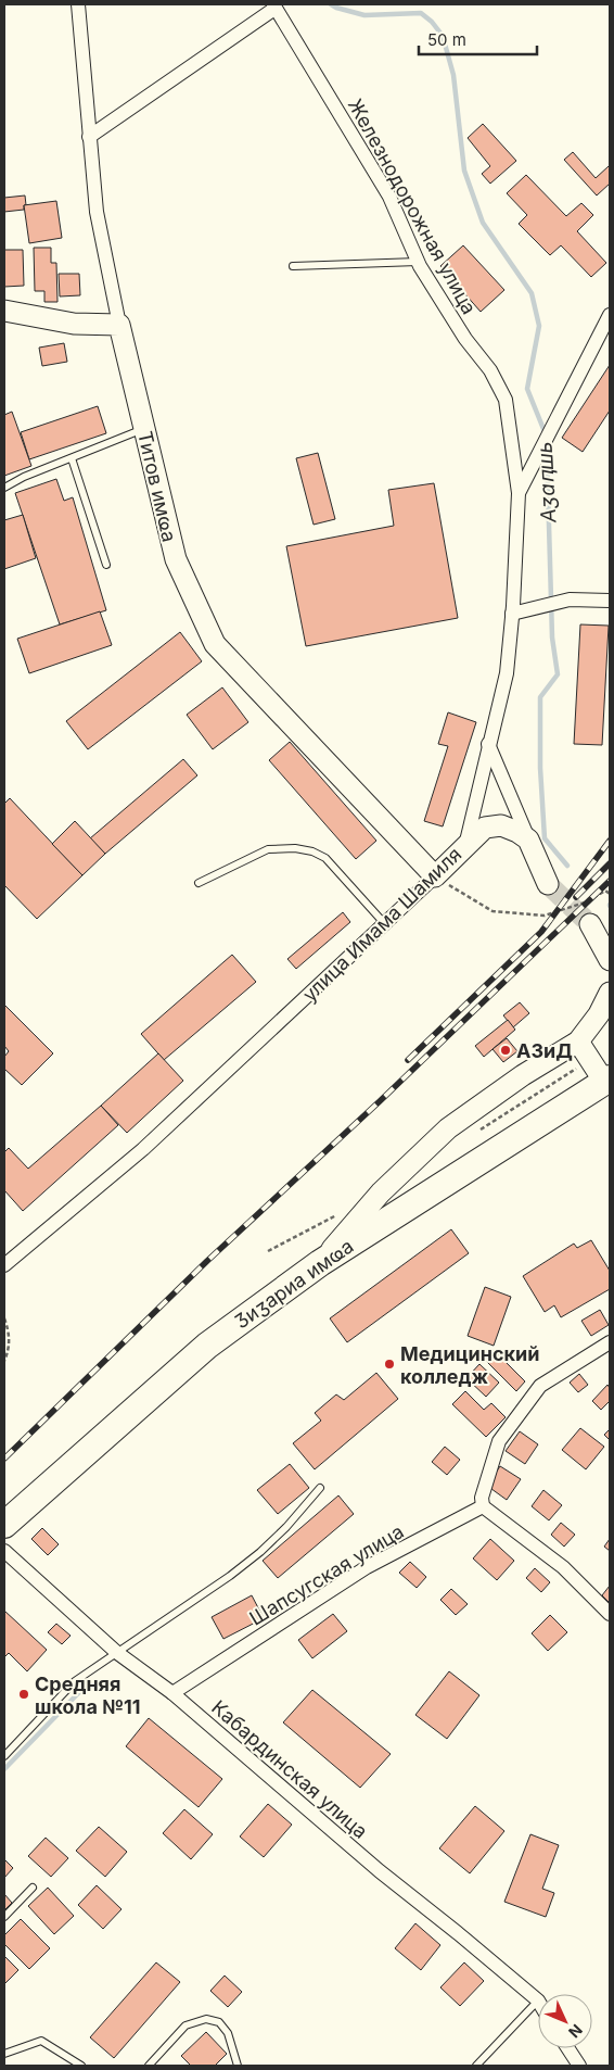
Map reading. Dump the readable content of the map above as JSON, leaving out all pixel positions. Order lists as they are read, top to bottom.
{
  "streets": {
    "highway": ["Ӡиӡариа имҩа"],
    "street": [
      "Железнодорожная улица",
      "Титов имҩа",
      "улица Имама Шамиля",
      "Шапсугская улица",
      "Кабардинская улица"
    ]
  },
  "crossings": [
    ["Железнодорожная улица", "улица Имама Шамиля"],
    ["Титов имҩа", "улица Имама Шамиля"],
    ["Шапсугская улица", "Кабардинская улица"]
  ],
  "water": ["Аӡаԥшь"],
  "places": ["АЗиД", "Медицинский колледж", "Средняя школа №11"],
  "scale_bar": "50 m",
  "north": "bottom right"
}
